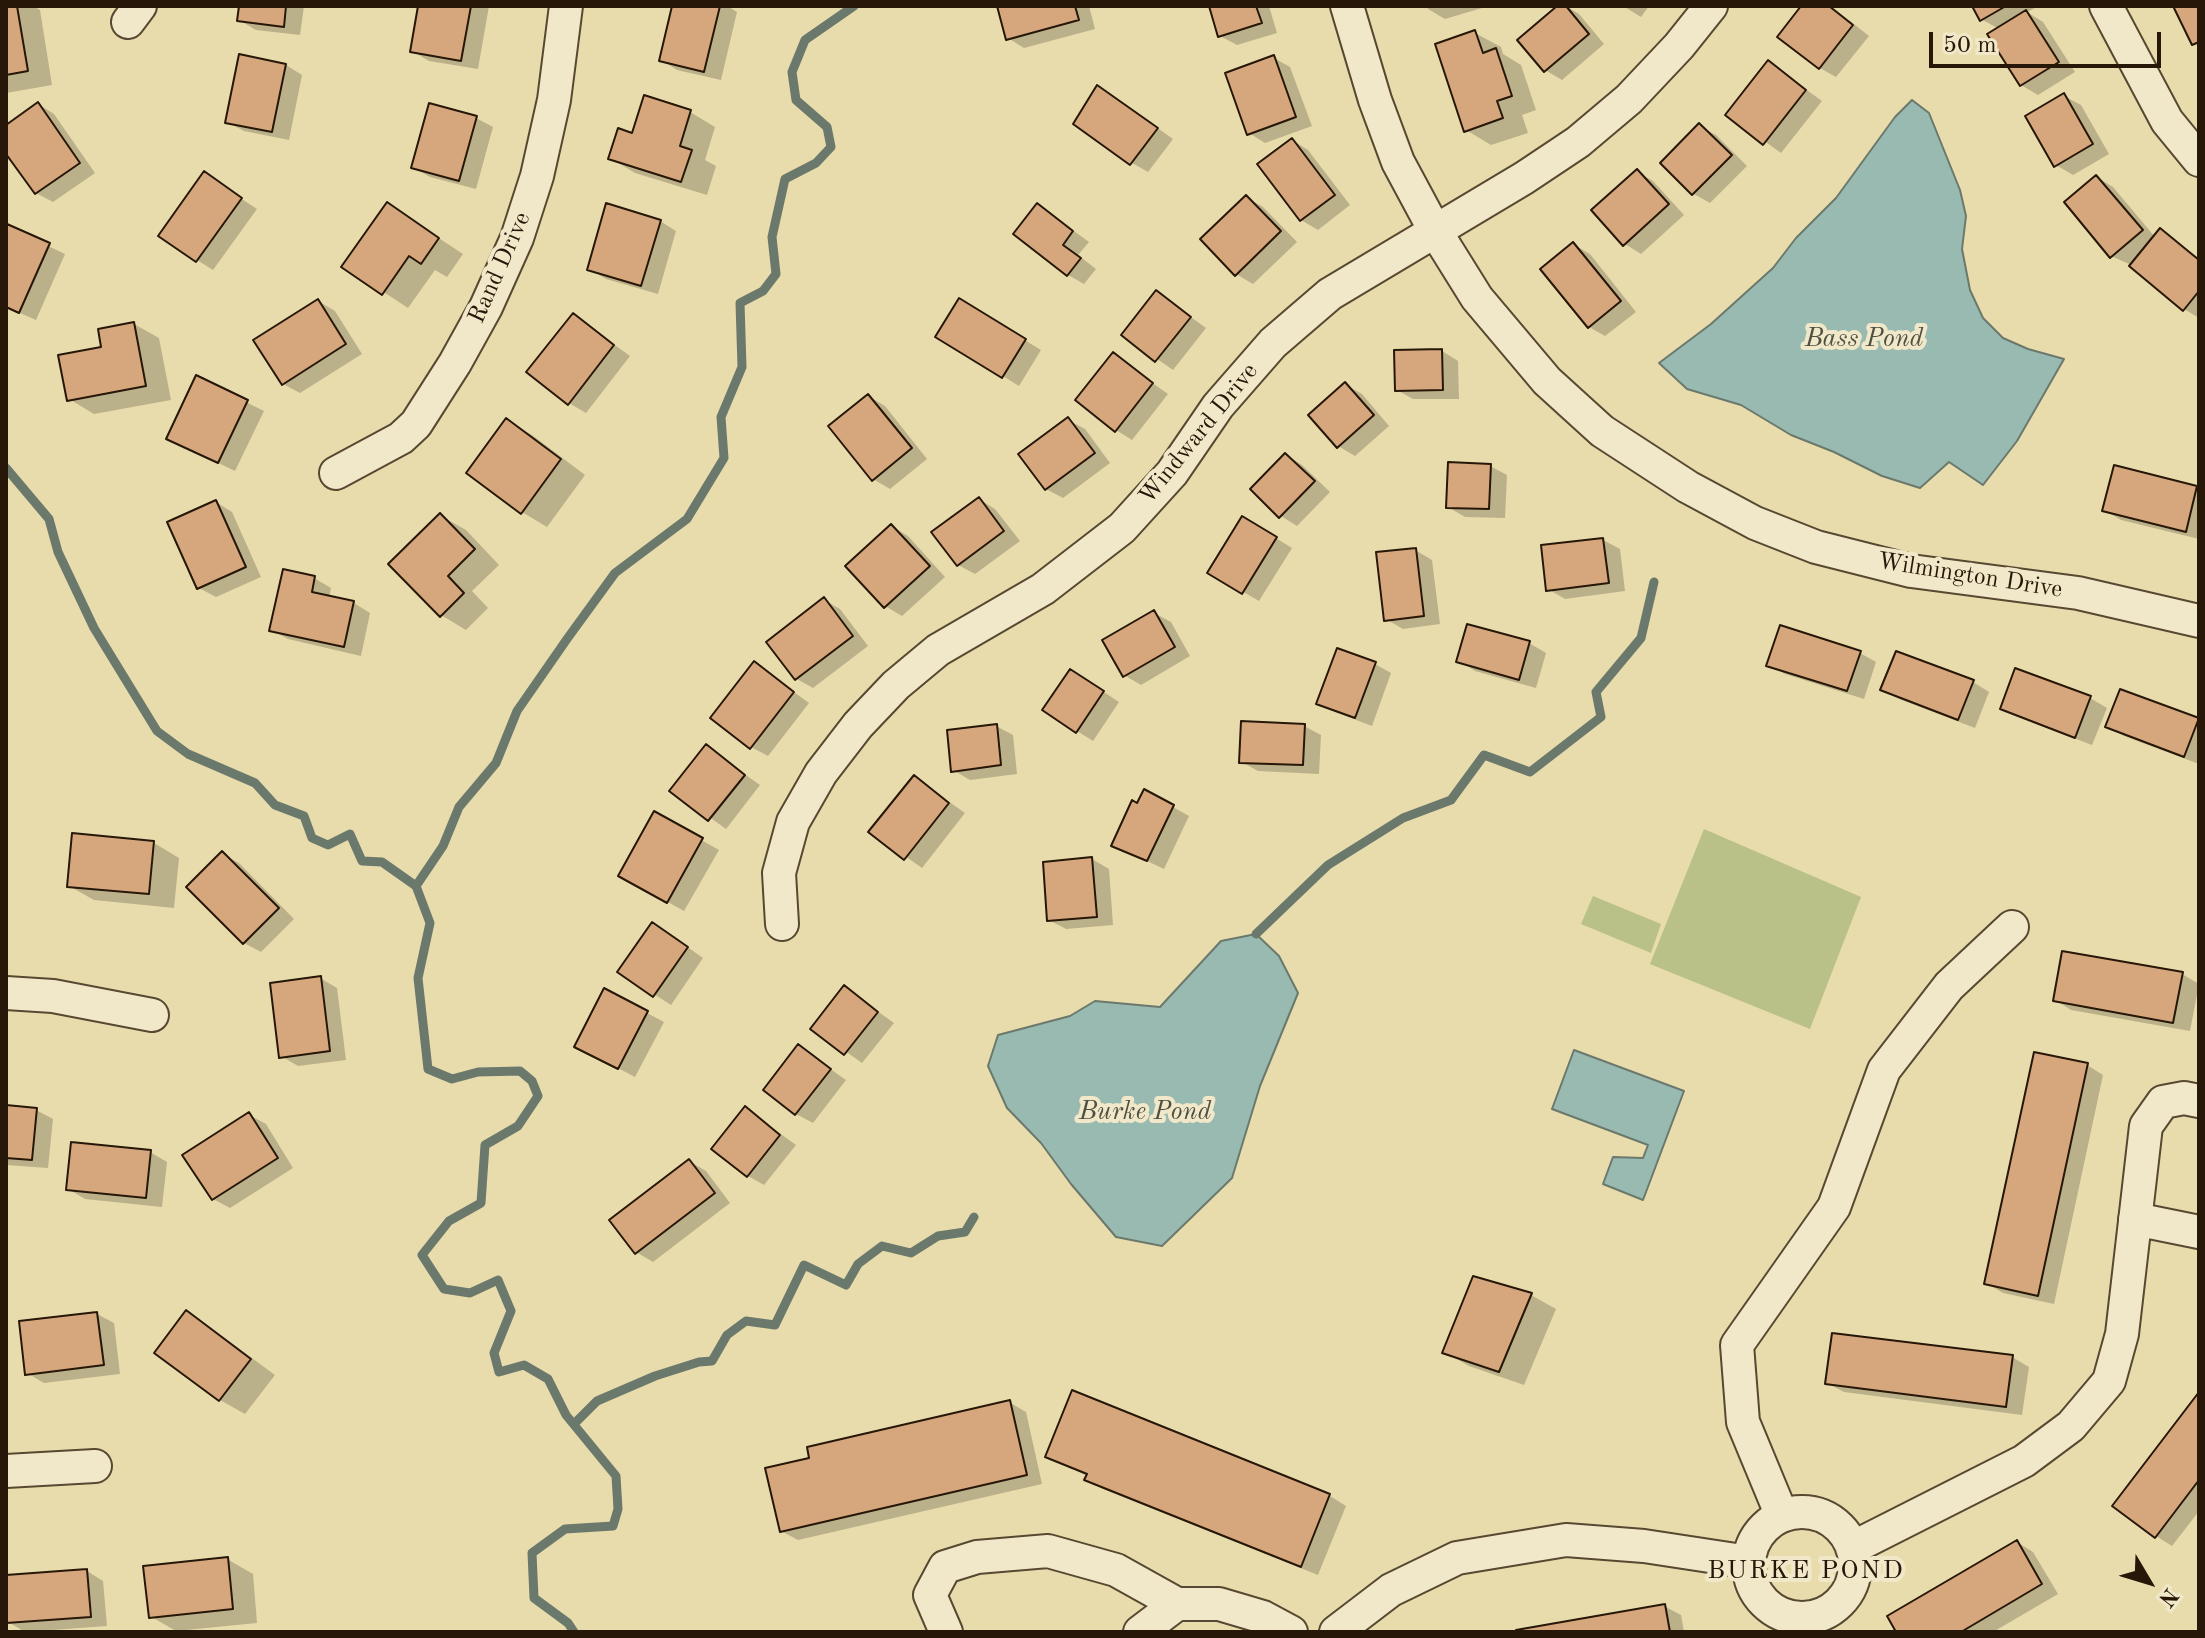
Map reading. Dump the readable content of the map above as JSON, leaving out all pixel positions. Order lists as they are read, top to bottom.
{
  "streets": {
    "street": ["Rand Drive", "Windward Drive", "Wilmington Drive"]
  },
  "crossings": [
    ["Windward Drive", "Wilmington Drive"]
  ],
  "districts": ["BURKE POND"],
  "water": ["Bass Pond", "Burke Pond"],
  "scale_bar": "50 m",
  "north": "bottom right"
}
